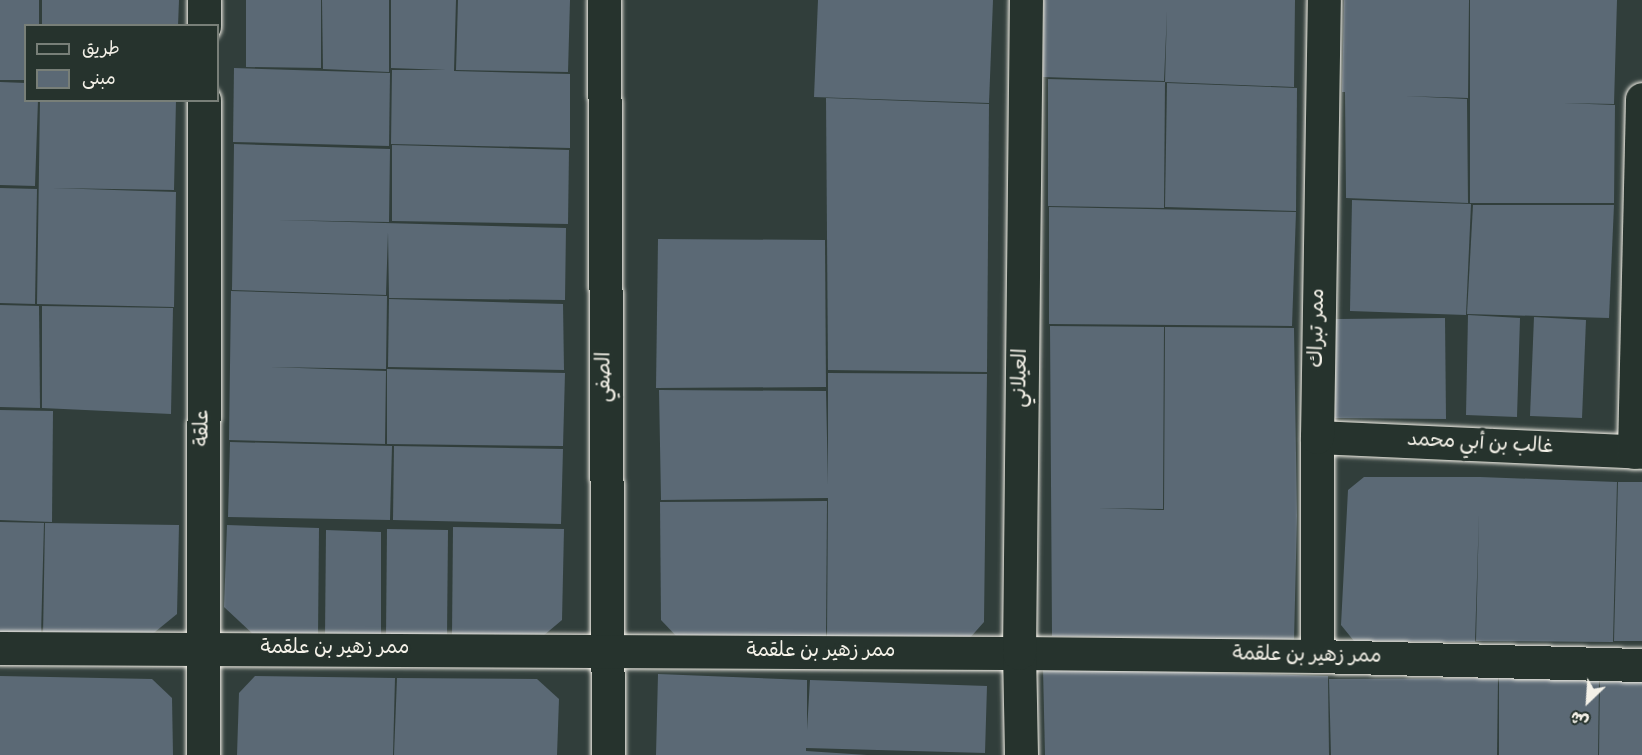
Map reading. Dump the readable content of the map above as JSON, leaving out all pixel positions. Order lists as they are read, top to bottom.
{
  "streets": {
    "street": [
      "ممر تبراك",
      "الصفي",
      "العيلاني",
      "علقة",
      "غالب بن أبي محمد",
      "ممر زهير بن علقمة"
    ]
  },
  "crossings": [
    ["ممر تبراك", "غالب بن أبي محمد"],
    ["ممر تبراك", "ممر زهير بن علقمة"],
    ["الصفي", "ممر زهير بن علقمة"],
    ["العيلاني", "ممر زهير بن علقمة"],
    ["علقة", "ممر زهير بن علقمة"]
  ],
  "legend": ["طريق", "مبنى"],
  "north": "bottom left"
}
